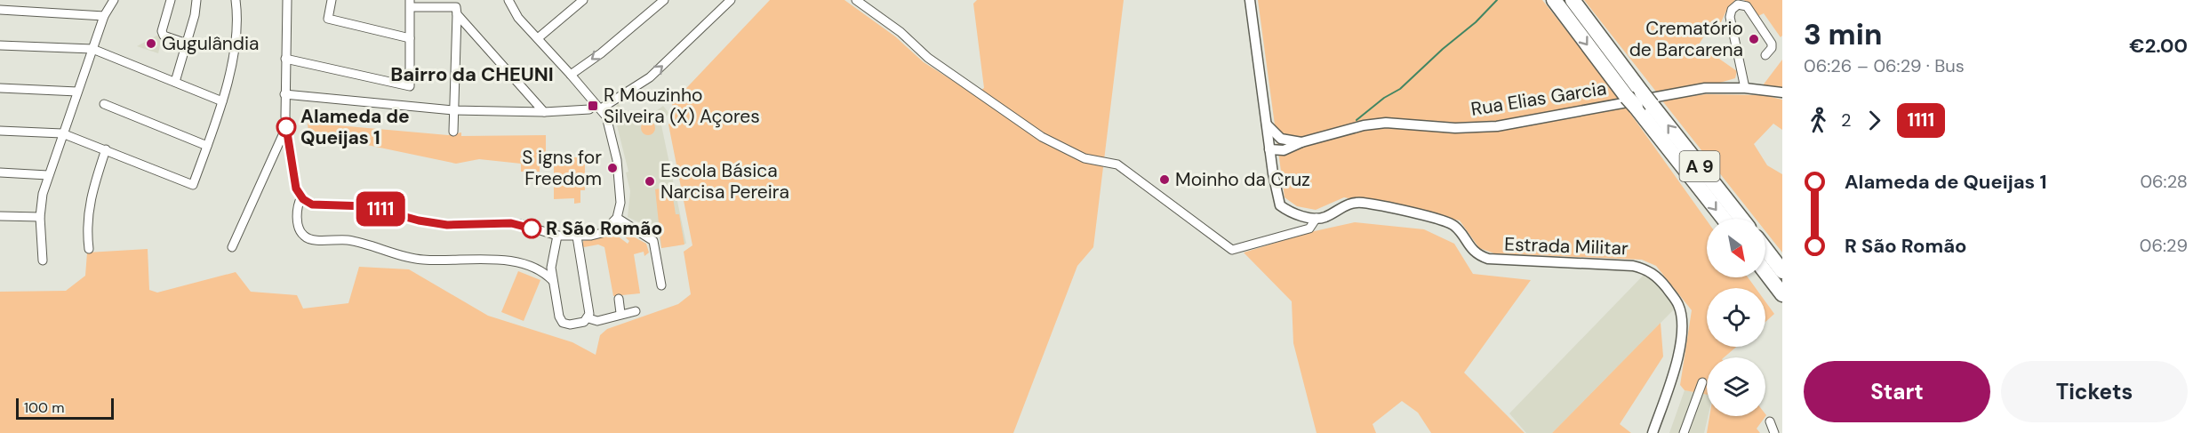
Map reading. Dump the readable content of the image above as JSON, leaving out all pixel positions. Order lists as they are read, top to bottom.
{
  "streets": {
    "highway": ["A 9"],
    "street": ["Rua Elias Garcia", "Estrada Militar"]
  },
  "districts": ["Bairro da CHEUNI"],
  "places": {
    "other": [
      "Crematório de Barcarena",
      "Gugulândia",
      "Alameda de Queijas 1",
      "S igns for Freedom",
      "Moinho da Cruz",
      "Escola Básica Narcisa Pereira",
      "R São Romão"
    ],
    "transit": ["R Mouzinho Silveira (X) Açores"]
  },
  "lines": ["bus line 1111"],
  "scale_bar": "100 m",
  "north": "bottom right",
  "page": {
    "on_map": "1111",
    "heading": ["3 min", "06:26 – 06:29 · Bus", "€2.00"],
    "legs": ["2", "1111"],
    "list": [
      {
        "name": "Alameda de Queijas 1",
        "value": "06:28"
      },
      {
        "name": "R São Romão",
        "value": "06:29"
      }
    ],
    "buttons": ["Start", "Tickets"],
    "scale": "100 m"
  }
}
